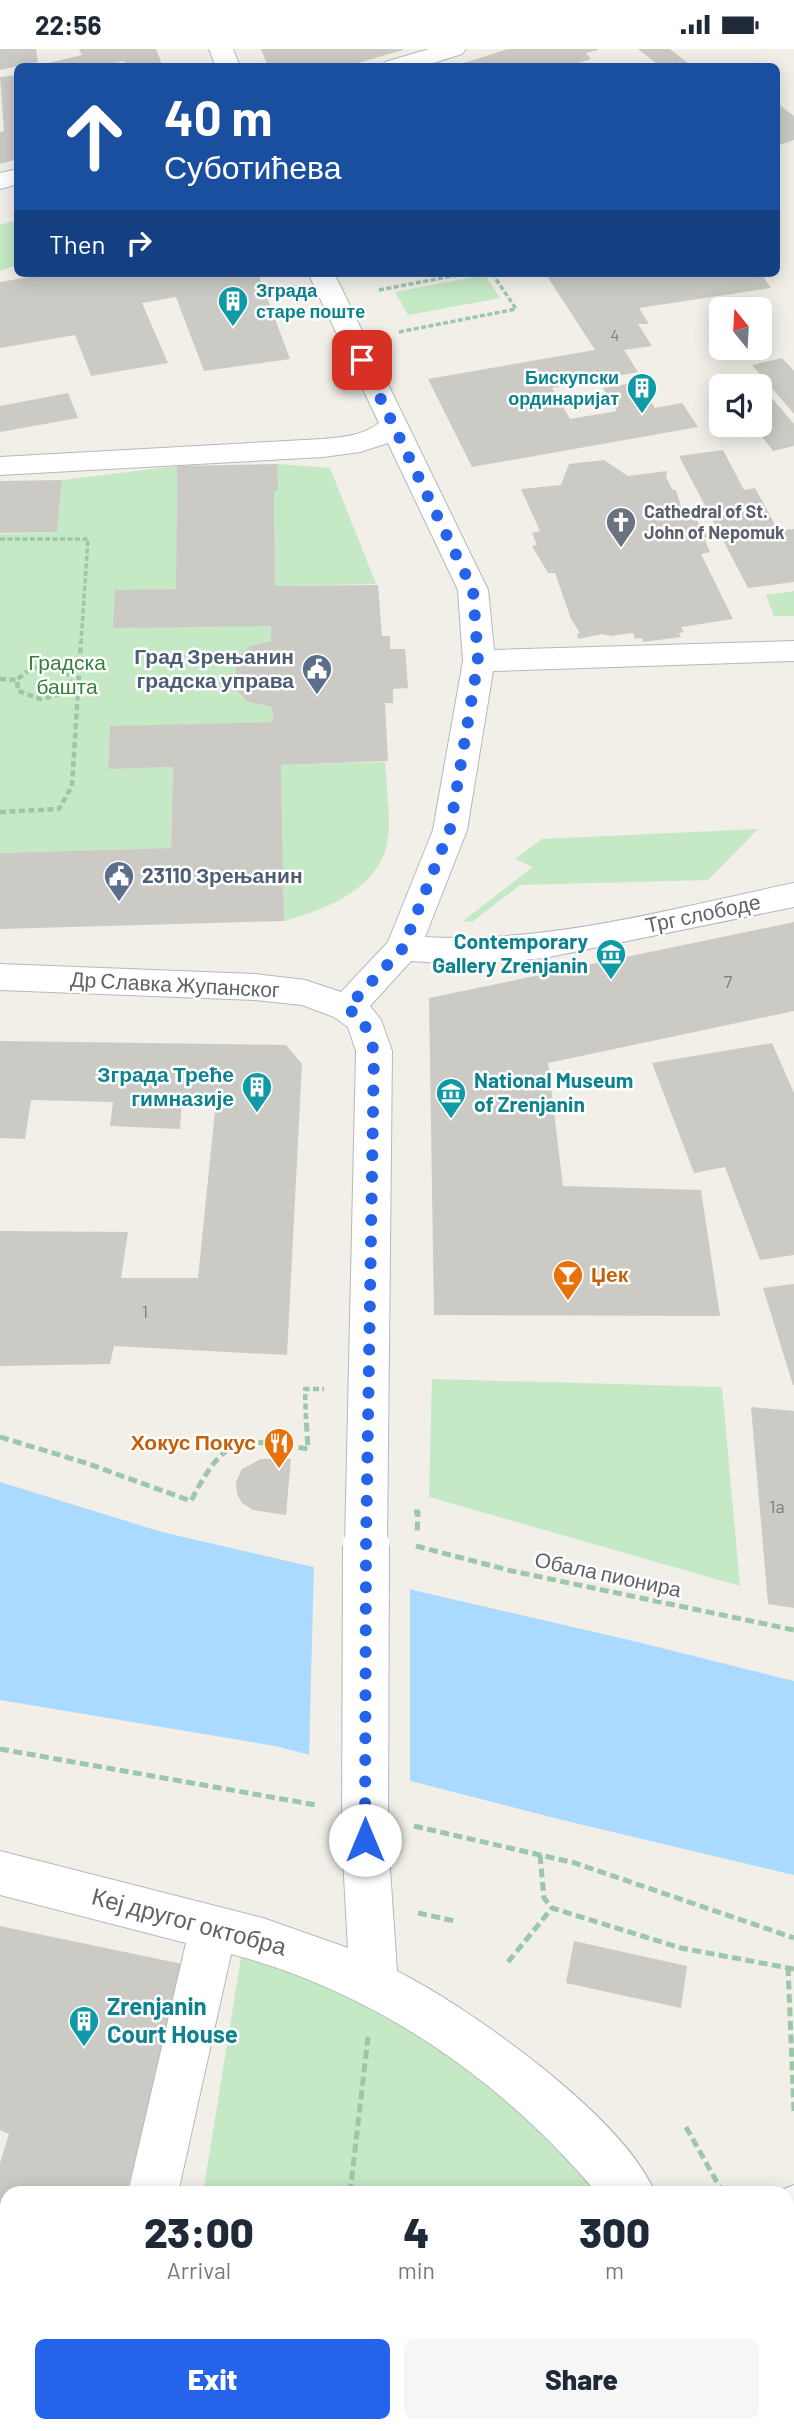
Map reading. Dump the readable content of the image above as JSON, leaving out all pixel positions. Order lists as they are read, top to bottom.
{
  "streets": {
    "street": ["Трг слободе", "Др Славка Жупанског", "Кеј другог октобра"],
    "path": ["Обала пионира"]
  },
  "parks": ["Градска башта"],
  "places": {
    "building": [
      "Зграда старе поште",
      "Бискупски ординаријат",
      "Зграда Треће гимназије",
      "Zrenjanin Court House"
    ],
    "church": ["Cathedral of St. John of Nepomuk"],
    "public building": ["Град Зрењанин градска управа", "23110 Зрењанин"],
    "museum": ["Contemporary Gallery Zrenjanin", "National Museum of Zrenjanin"],
    "bar": ["Џек"],
    "restaurant": ["Хокус Покус"]
  },
  "house_numbers": [
    "4",
    "7",
    "1",
    "1a"
  ],
  "north": "top",
  "page": {
    "status": "22:56",
    "turn": ["40 m", "Суботићева"],
    "then": "Then",
    "eta": [
      "23:00",
      "Arrival",
      "4",
      "min",
      "300",
      "m"
    ],
    "buttons": ["Exit", "Share"]
  }
}
